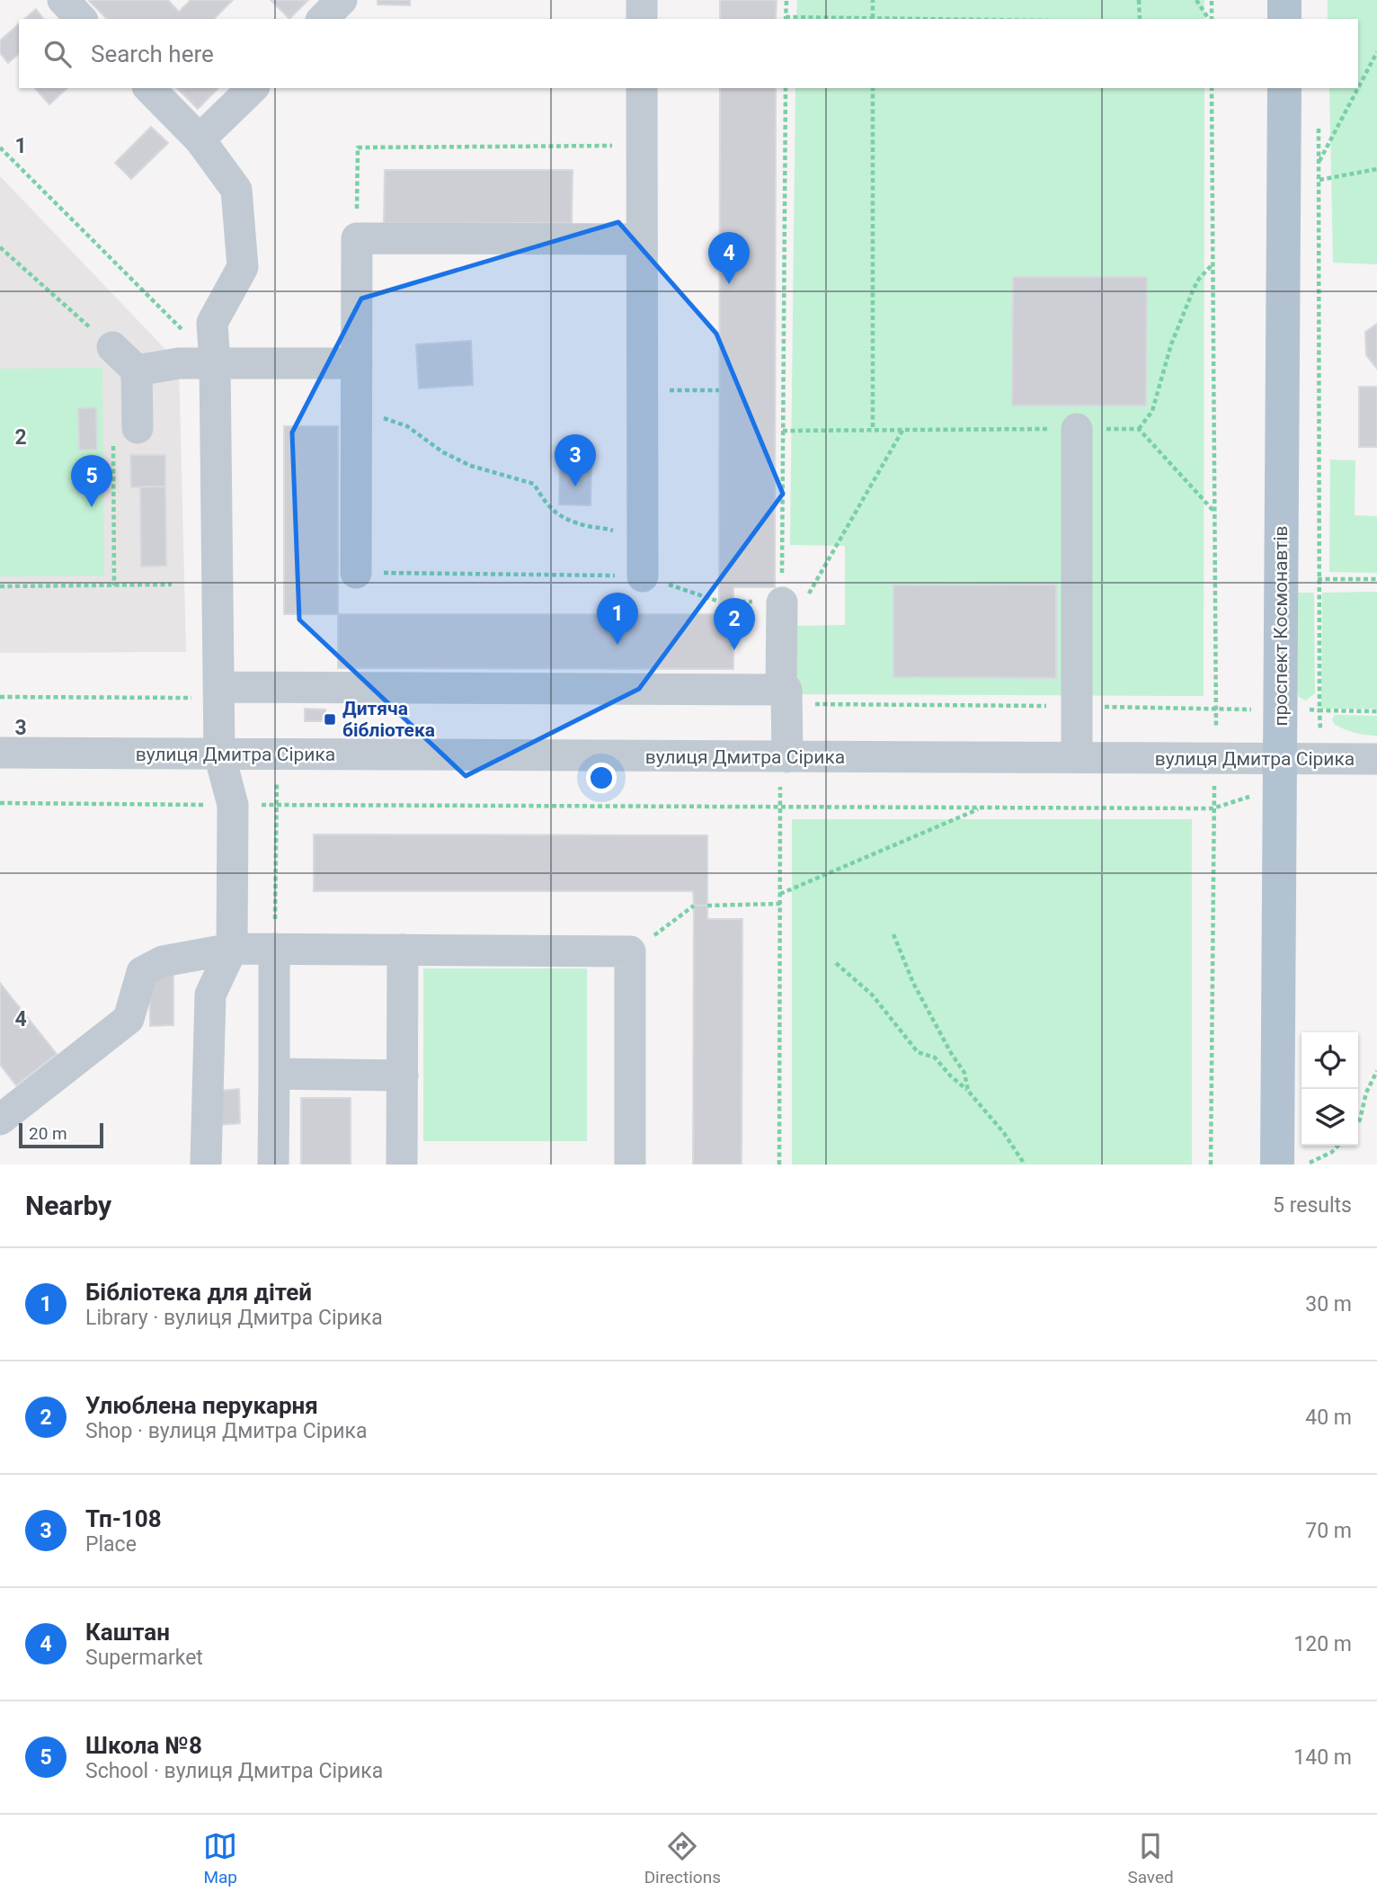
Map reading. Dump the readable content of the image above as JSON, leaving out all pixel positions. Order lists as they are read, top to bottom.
{
  "streets": {
    "main road": ["проспект Космонавтів"],
    "street": ["вулиця Дмитра Сірика"]
  },
  "crossings": [
    ["проспект Космонавтів", "вулиця Дмитра Сірика"]
  ],
  "places": {
    "transit": ["Дитяча бібліотека"]
  },
  "scale_bar": "20 m",
  "page": {
    "search": "Search here",
    "pins": [
      "4",
      "3",
      "5",
      "1",
      "2"
    ],
    "scale": "20 m",
    "heading": ["Nearby", "5 results"],
    "list": [
      {
        "mark": "1",
        "name": "Бібліотека для дітей",
        "note": "Library · вулиця Дмитра Сірика",
        "value": "30 m"
      },
      {
        "mark": "2",
        "name": "Улюблена перукарня",
        "note": "Shop · вулиця Дмитра Сірика",
        "value": "40 m"
      },
      {
        "mark": "3",
        "name": "Тп-108",
        "note": "Place",
        "value": "70 m"
      },
      {
        "mark": "4",
        "name": "Каштан",
        "note": "Supermarket",
        "value": "120 m"
      },
      {
        "mark": "5",
        "name": "Школа №8",
        "note": "School · вулиця Дмитра Сірика",
        "value": "140 m"
      }
    ],
    "nav": ["Map", "Directions", "Saved"]
  },
  "grid": {
    "rows": [
      "1",
      "2",
      "3",
      "4"
    ]
  }
}
